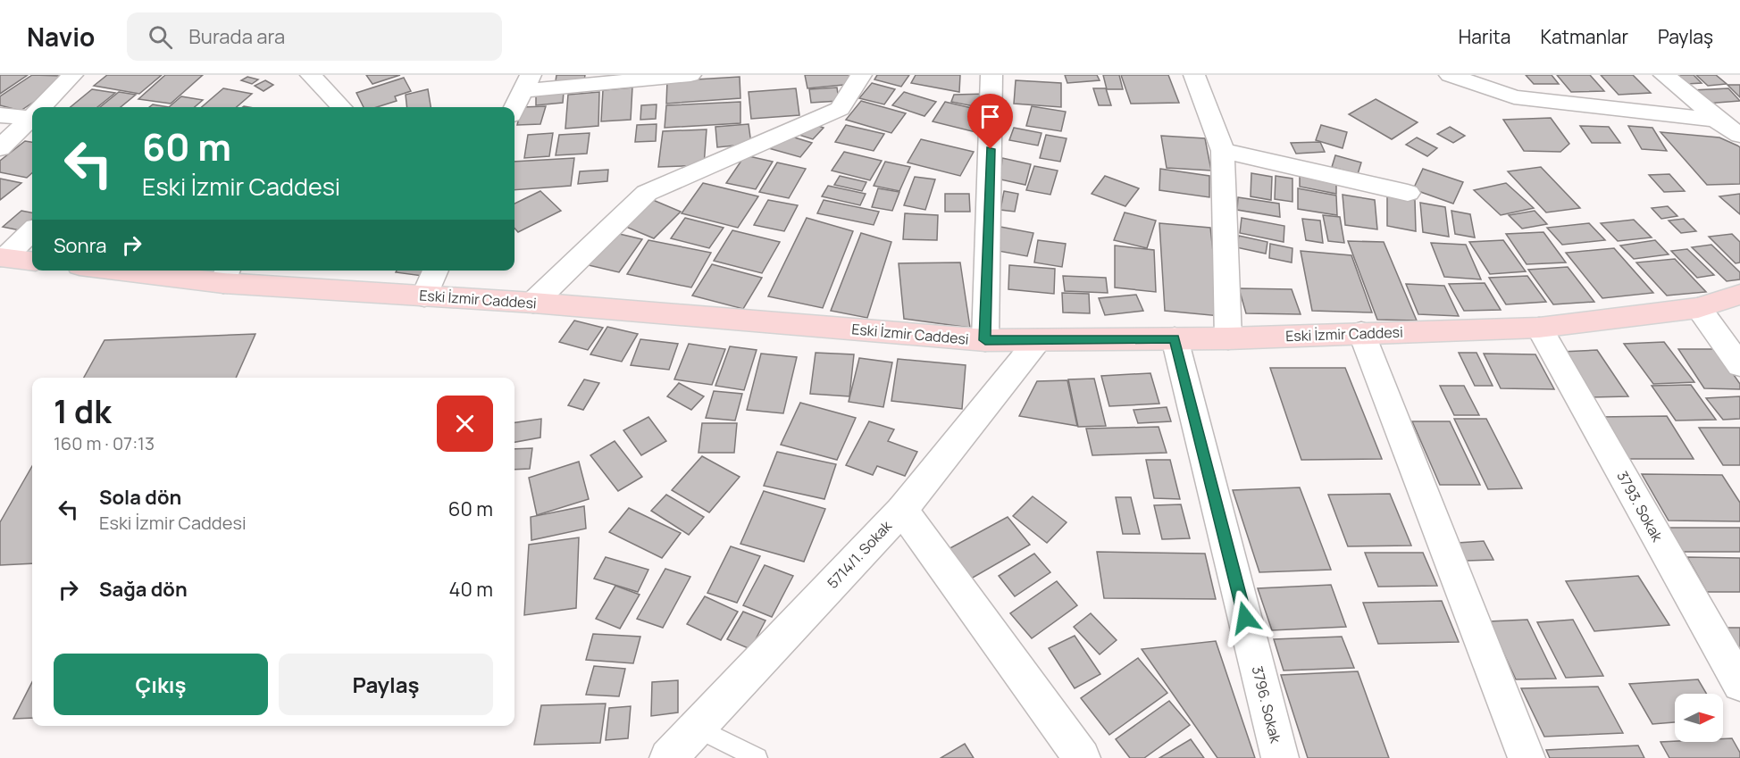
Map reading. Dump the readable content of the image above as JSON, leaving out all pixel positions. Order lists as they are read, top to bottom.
{
  "streets": {
    "main road": ["Eski İzmir Caddesi"],
    "street": ["3793. Sokak", "5714/1. Sokak", "3796. Sokak"]
  },
  "crossings": [
    ["Eski İzmir Caddesi", "3793. Sokak"],
    ["Eski İzmir Caddesi", "5714/1. Sokak"],
    ["Eski İzmir Caddesi", "3796. Sokak"]
  ],
  "north": "right",
  "page": {
    "header": "Navio",
    "search": "Burada ara",
    "nav": ["Harita", "Katmanlar", "Paylaş"],
    "turn": ["60 m", "Eski İzmir Caddesi"],
    "then": "Sonra",
    "heading": ["1 dk", "160 m · 07:13"],
    "list": [
      {
        "name": "Sola dön",
        "note": "Eski İzmir Caddesi",
        "value": "60 m"
      },
      {
        "name": "Sağa dön",
        "value": "40 m"
      }
    ],
    "buttons": ["Çıkış", "Paylaş"]
  }
}
